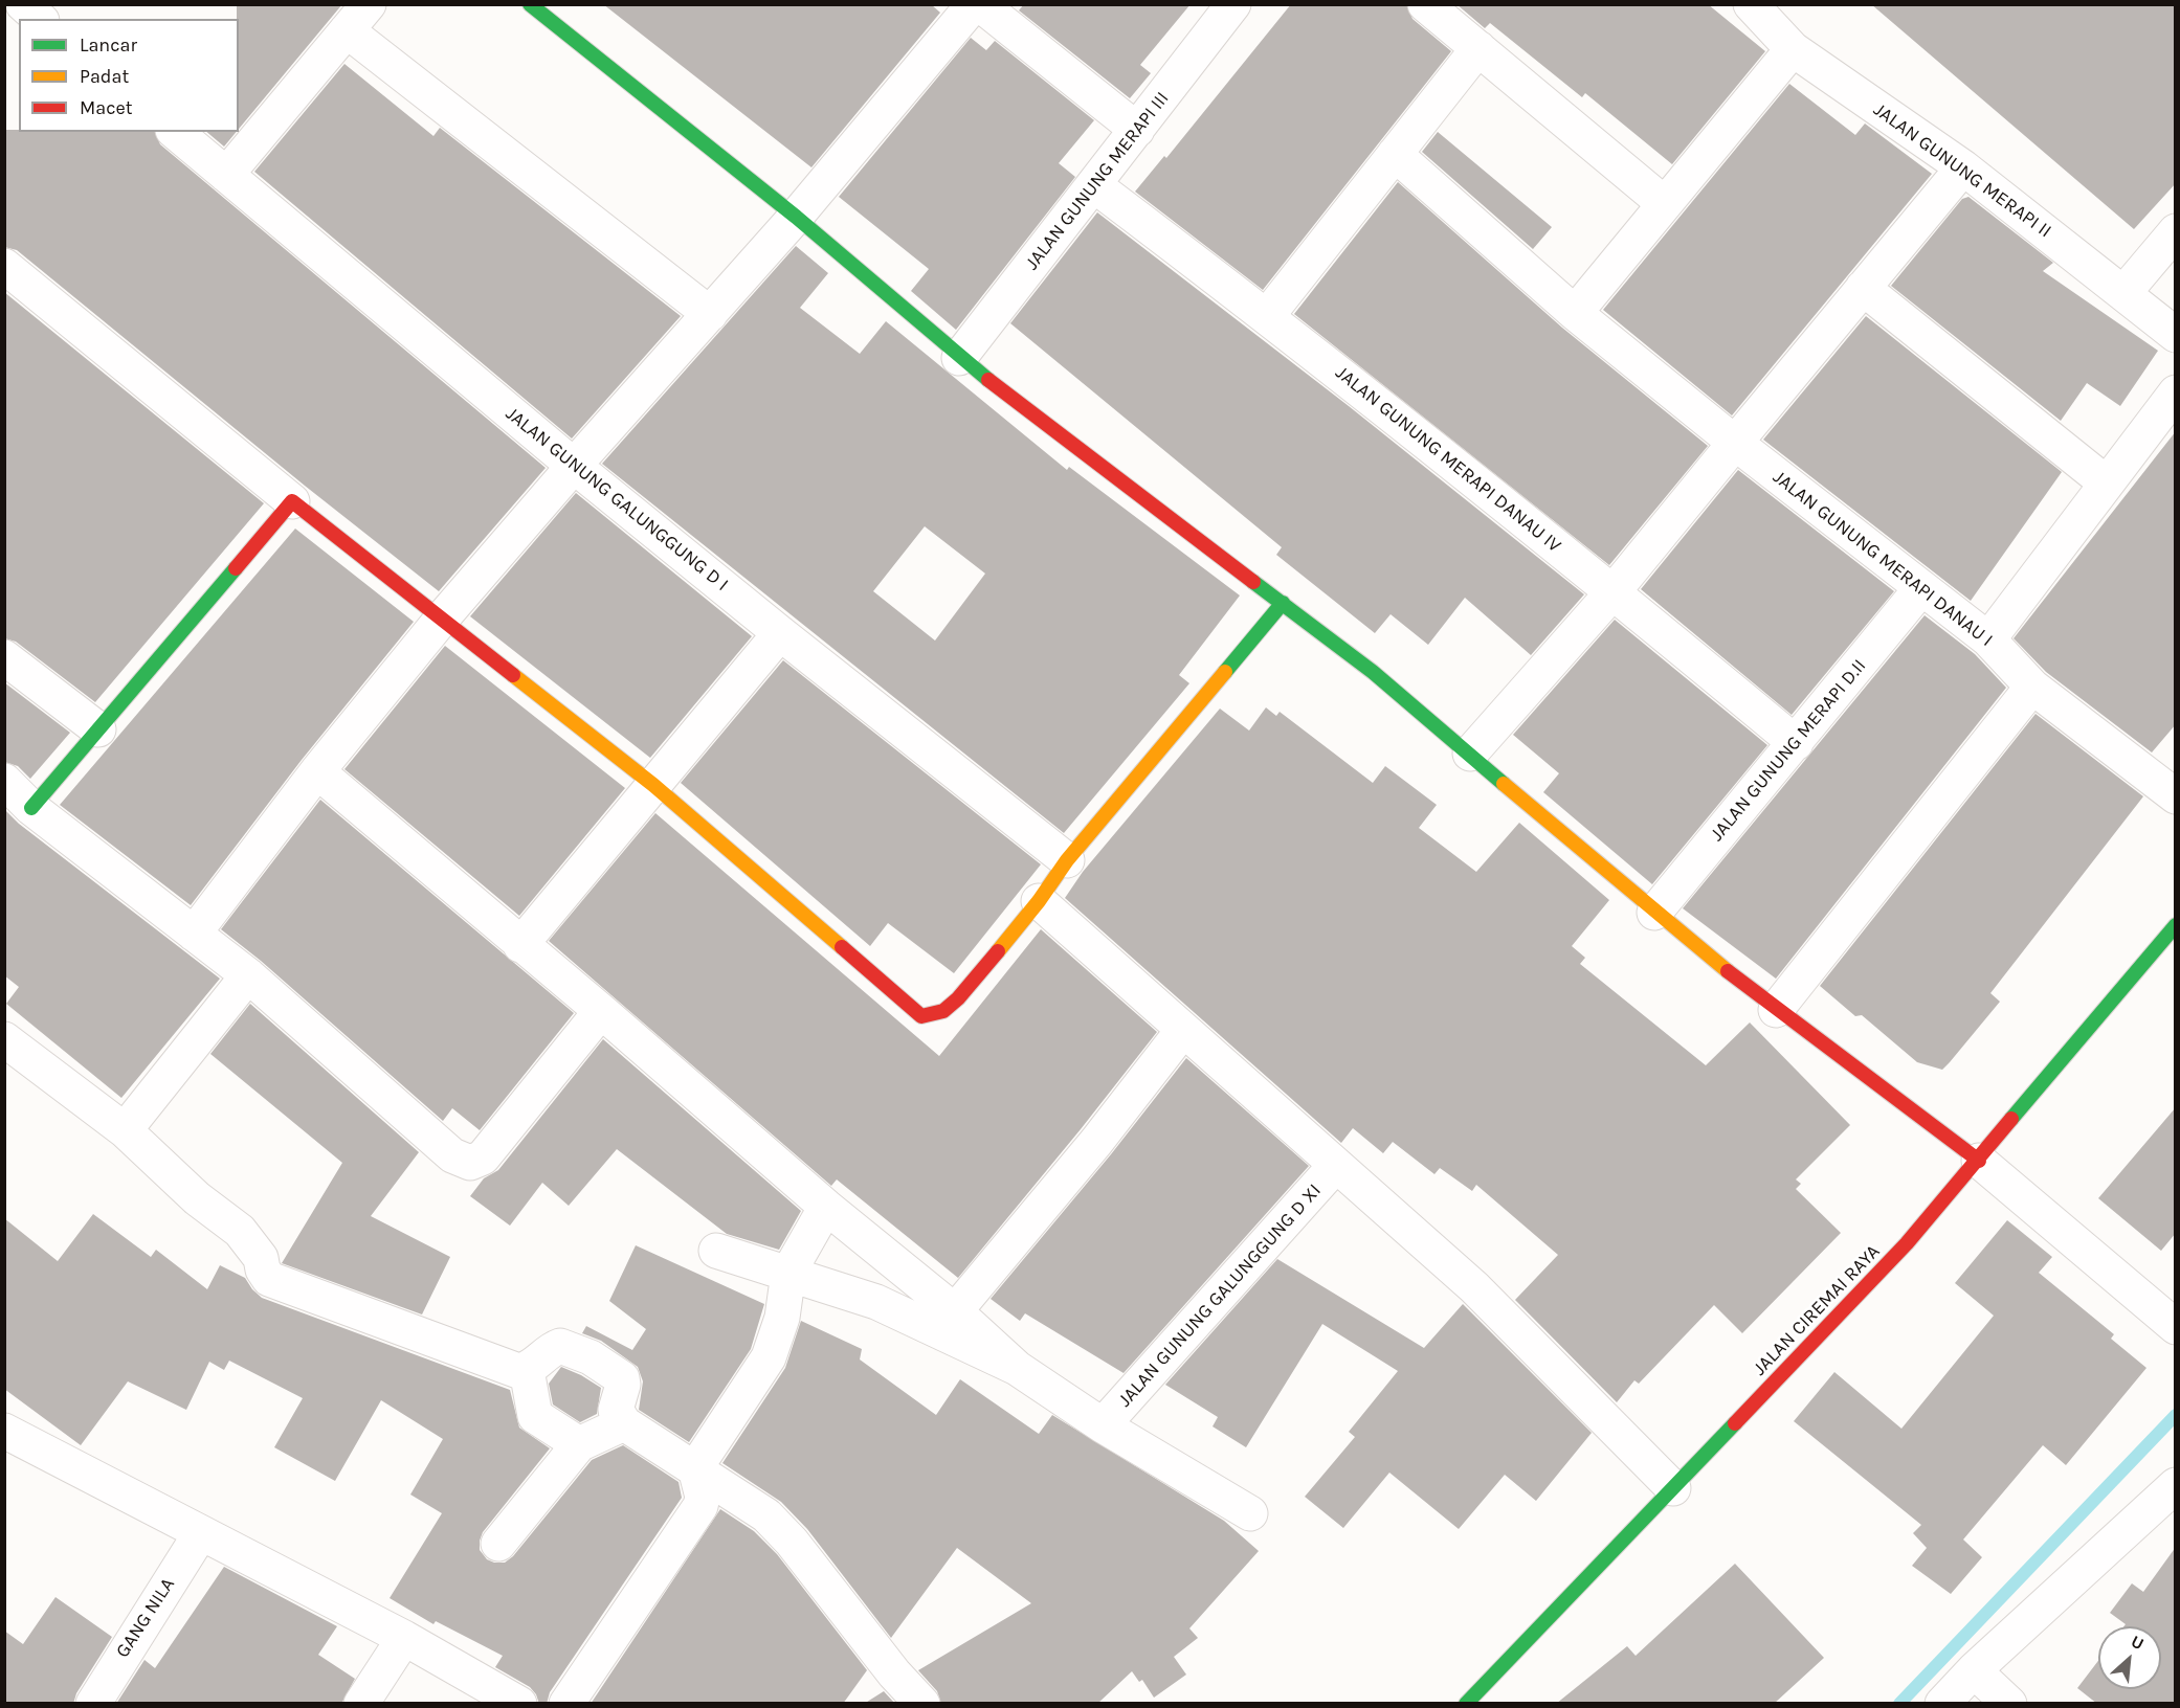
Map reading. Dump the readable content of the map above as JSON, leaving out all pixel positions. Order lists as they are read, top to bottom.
{
  "streets": {
    "street": [
      "JALAN GUNUNG MERAPI II",
      "JALAN GUNUNG MERAPI III",
      "JALAN GUNUNG MERAPI DANAU IV",
      "JALAN GUNUNG GALUNGGUNG D I",
      "JALAN GUNUNG MERAPI DANAU I",
      "JALAN GUNUNG MERAPI D.II",
      "JALAN GUNUNG GALUNGGUNG D XI",
      "JALAN CIREMAI RAYA",
      "GANG NILA"
    ]
  },
  "crossings": [
    ["JALAN GUNUNG MERAPI III", "JALAN GUNUNG MERAPI DANAU IV"],
    ["JALAN GUNUNG MERAPI DANAU IV", "JALAN GUNUNG MERAPI D.II"],
    ["JALAN GUNUNG MERAPI DANAU I", "JALAN GUNUNG MERAPI D.II"]
  ],
  "legend": ["Lancar", "Padat", "Macet"],
  "north": "top right"
}
